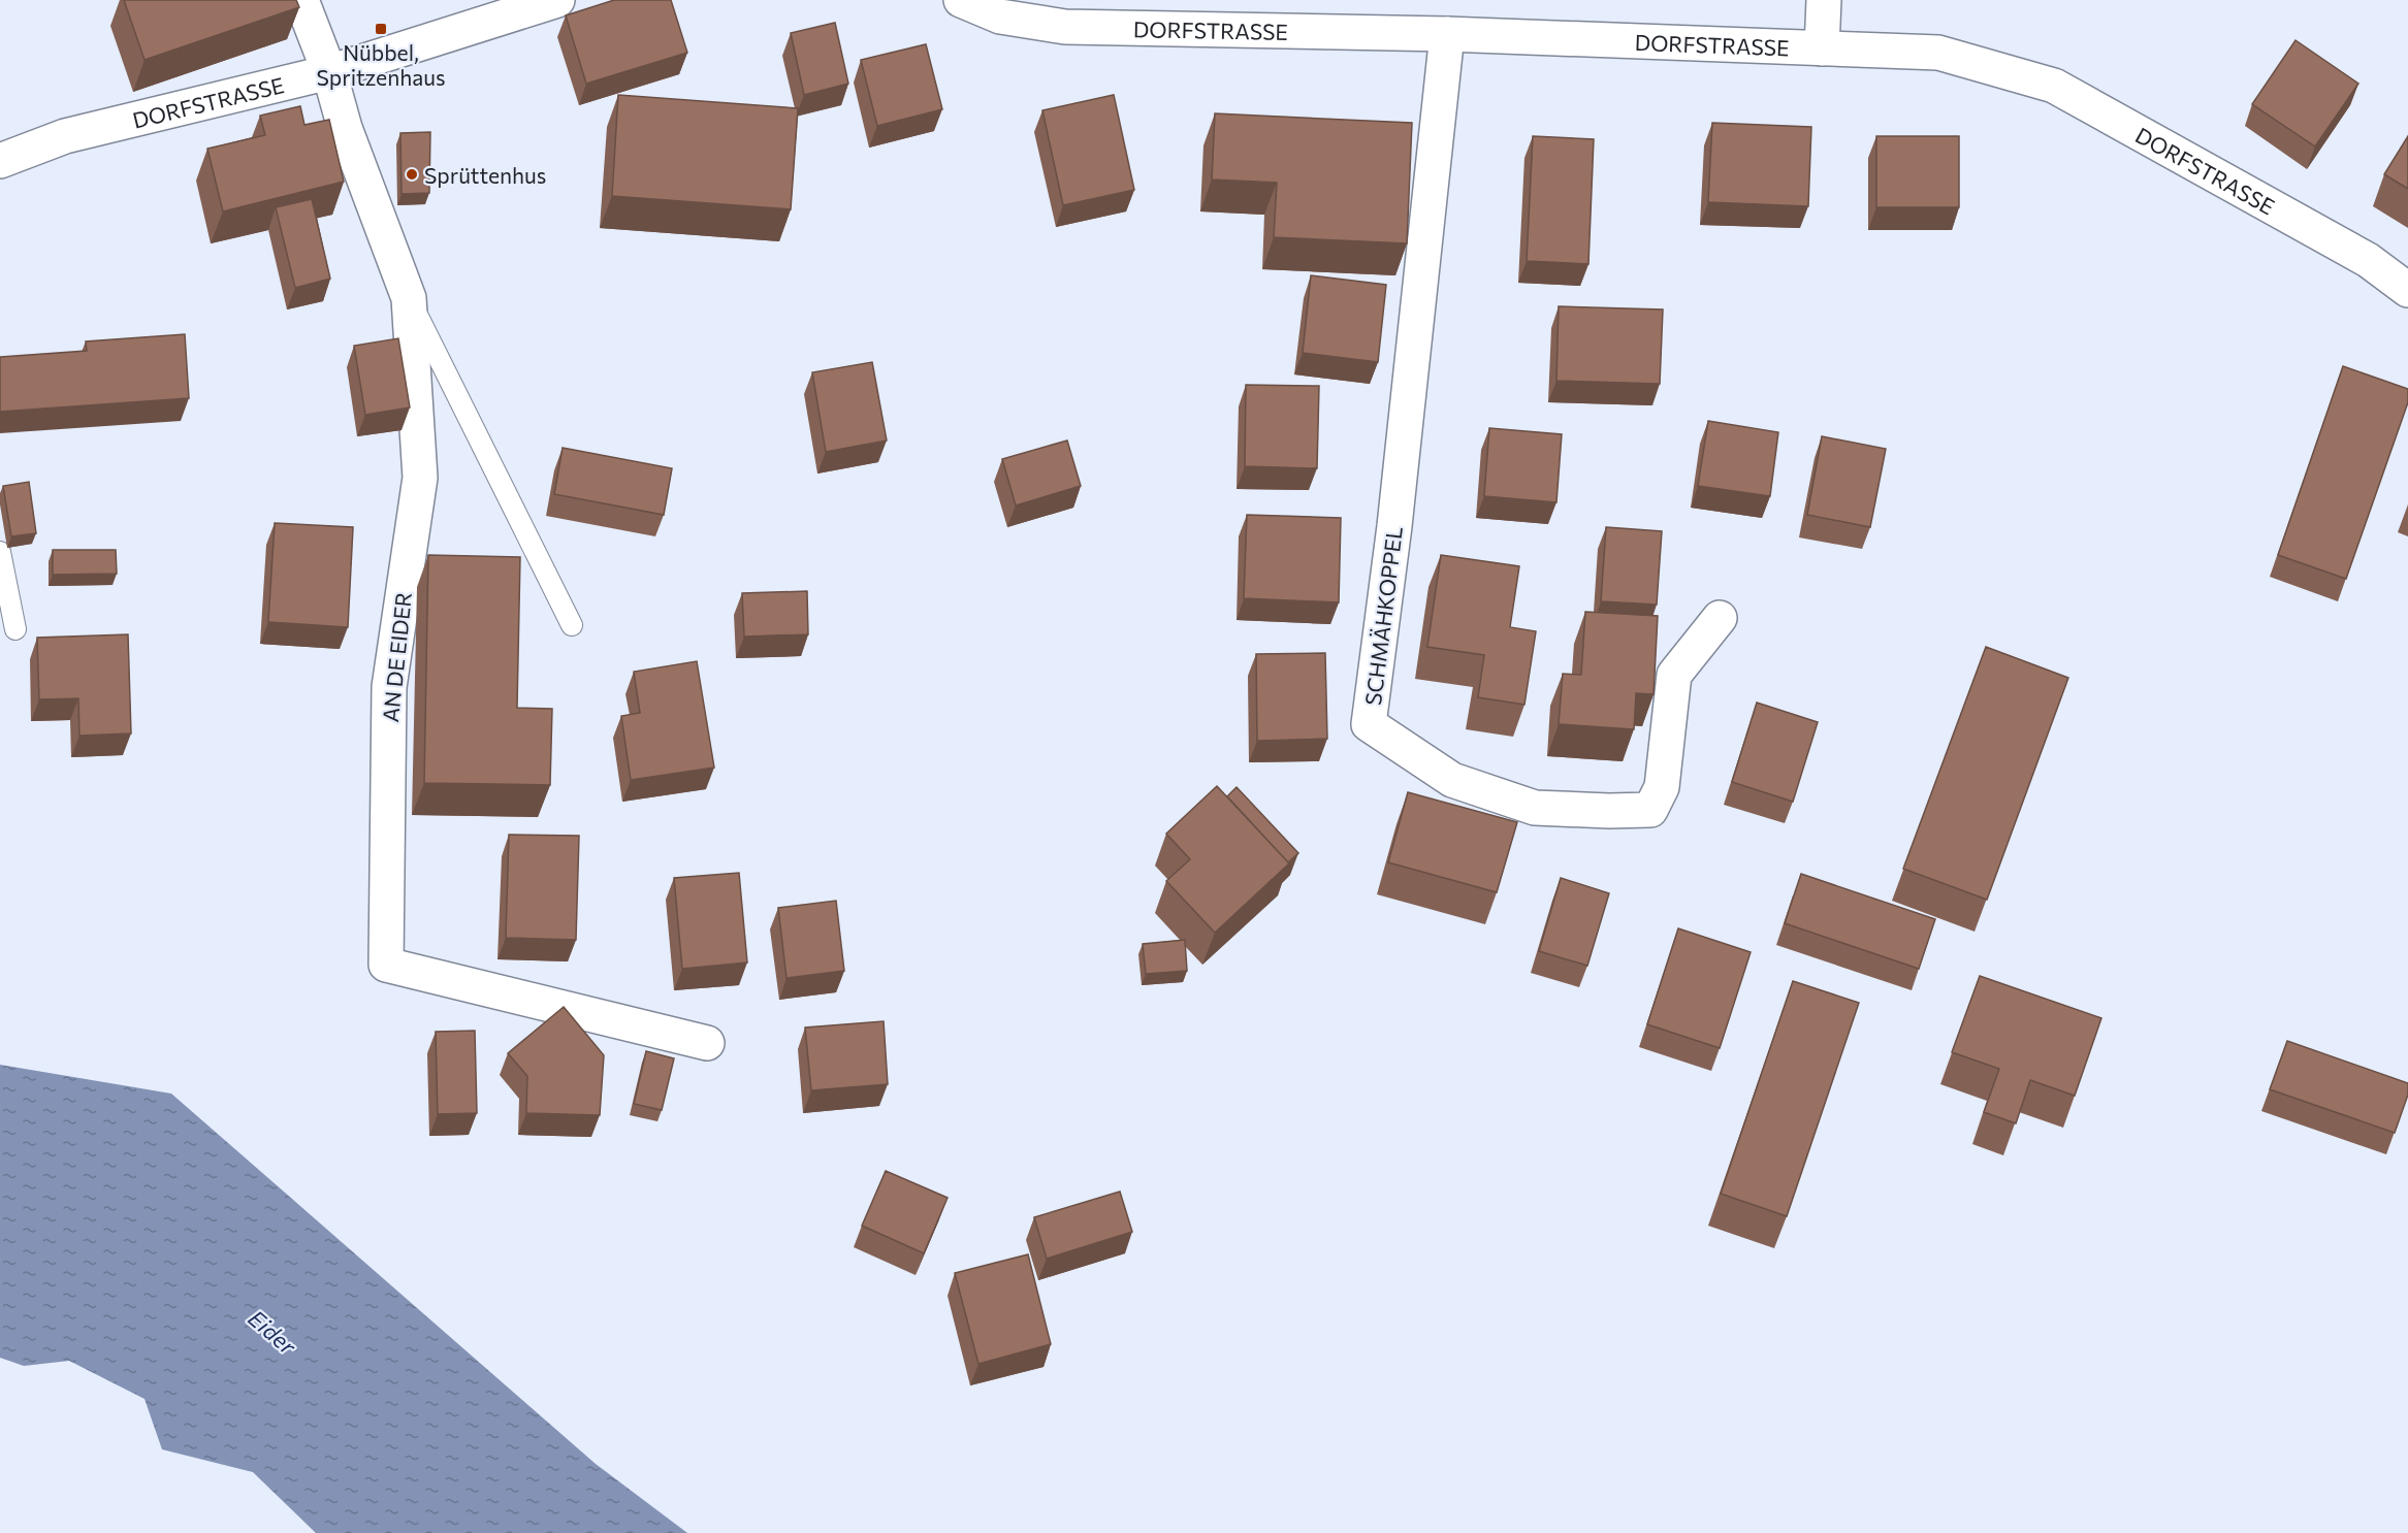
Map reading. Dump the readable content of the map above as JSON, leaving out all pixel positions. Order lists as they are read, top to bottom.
{
  "streets": {
    "street": ["DORFSTRASSE", "SCHMÄHKOPPEL", "AN DE EIDER"]
  },
  "crossings": [
    ["DORFSTRASSE", "SCHMÄHKOPPEL"],
    ["DORFSTRASSE", "AN DE EIDER"]
  ],
  "water": ["Eider"],
  "places": {
    "transit": ["Nübbel, Spritzenhaus"],
    "other": ["Sprüttenhus"]
  }
}
